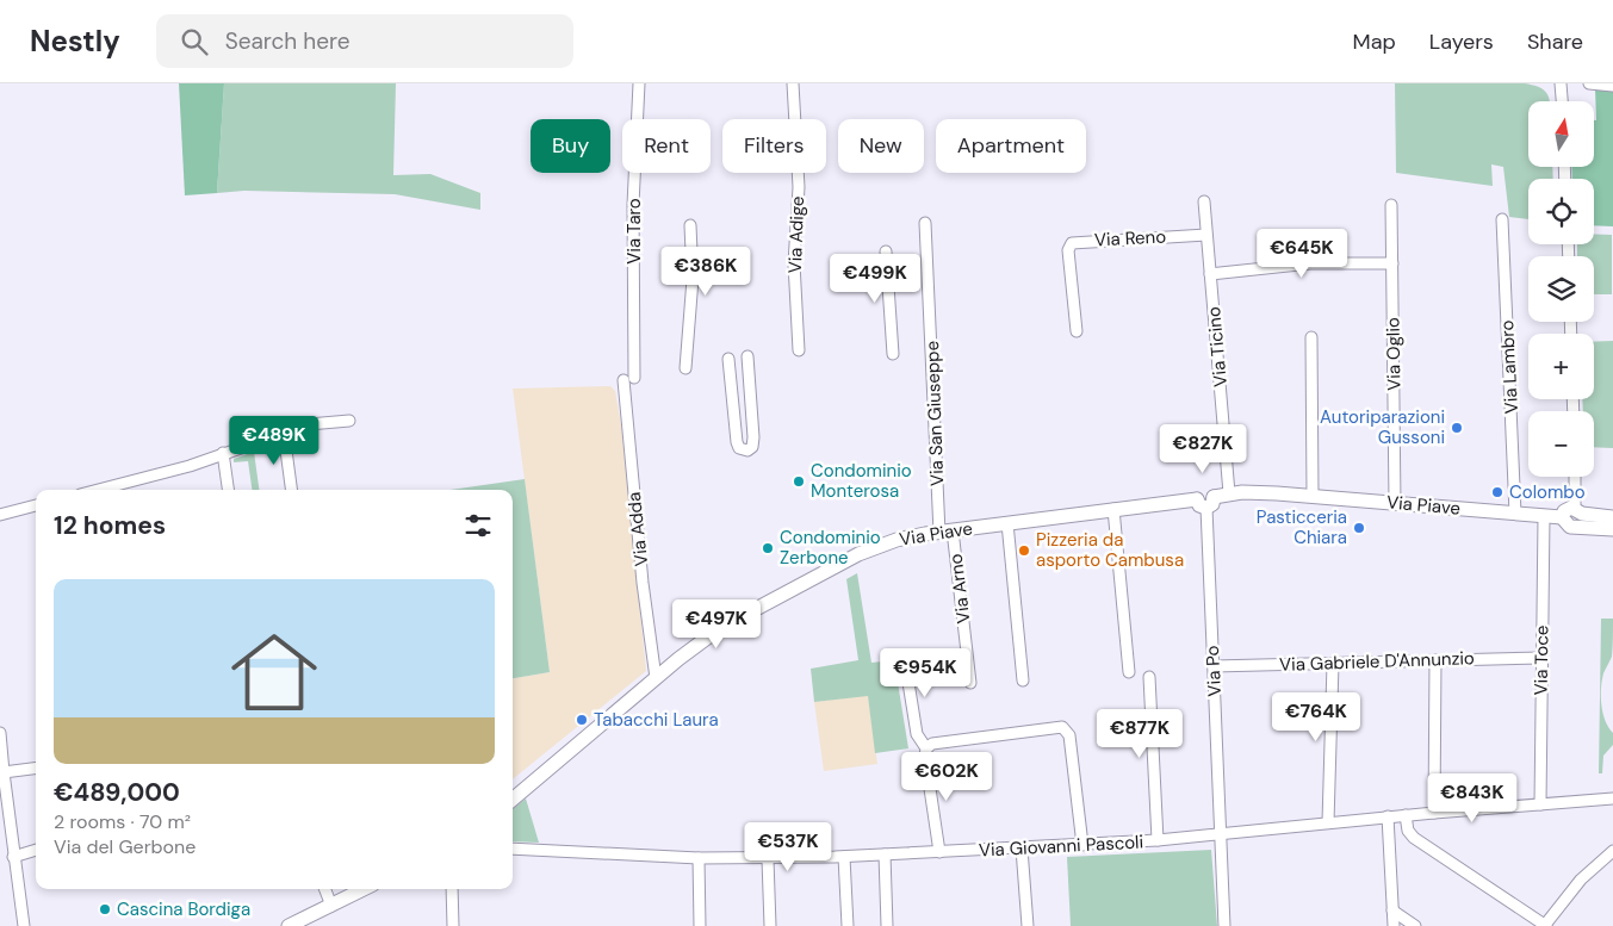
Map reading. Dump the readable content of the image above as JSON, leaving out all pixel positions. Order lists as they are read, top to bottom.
{
  "streets": {
    "street": [
      "Via Taro",
      "Via Adige",
      "Via Reno",
      "Via Ticino",
      "Via Oglio",
      "Via Lambro",
      "Via San Giuseppe",
      "Via Piave",
      "Via Adda",
      "Via Arno",
      "Via Toce",
      "Via Gabriele D'Annunzio",
      "Via Po",
      "Via Giovanni Pascoli"
    ]
  },
  "crossings": [
    ["Via Taro", "Via Adda"],
    ["Via Reno", "Via Ticino"],
    ["Via Ticino", "Via Piave"],
    ["Via Oglio", "Via Piave"],
    ["Via Lambro", "Via Piave"],
    ["Via San Giuseppe", "Via Piave"],
    ["Via San Giuseppe", "Via Arno"],
    ["Via Piave", "Via Adda"],
    ["Via Piave", "Via Arno"],
    ["Via Piave", "Via Toce"],
    ["Via Piave", "Via Po"],
    ["Via Toce", "Via Gabriele D'Annunzio"],
    ["Via Toce", "Via Giovanni Pascoli"],
    ["Via Gabriele D'Annunzio", "Via Po"],
    ["Via Po", "Via Giovanni Pascoli"]
  ],
  "places": [
    "Autoriparazioni Gussoni",
    "Condominio Monterosa",
    "Colombo",
    "Pasticceria Chiara",
    "Condominio Zerbone",
    "Pizzeria da asporto Cambusa",
    "Tabacchi Laura",
    "Cascina Bordiga"
  ],
  "north": "top",
  "page": {
    "header": "Nestly",
    "search": "Search here",
    "nav": ["Map", "Layers", "Share"],
    "map_buttons": ["+", "−"],
    "chip": [
      "Buy",
      "Rent",
      "Filters",
      "New",
      "Apartment"
    ],
    "price": [
      "€645K",
      "€386K",
      "€499K",
      "€489K",
      "€827K",
      "€497K",
      "€954K",
      "€764K",
      "€877K",
      "€602K",
      "€843K",
      "€537K"
    ],
    "heading": "12 homes",
    "list": [
      {
        "name": "€489,000",
        "note": "2 rooms · 70 m² · Via del Gerbone"
      }
    ]
  }
}
